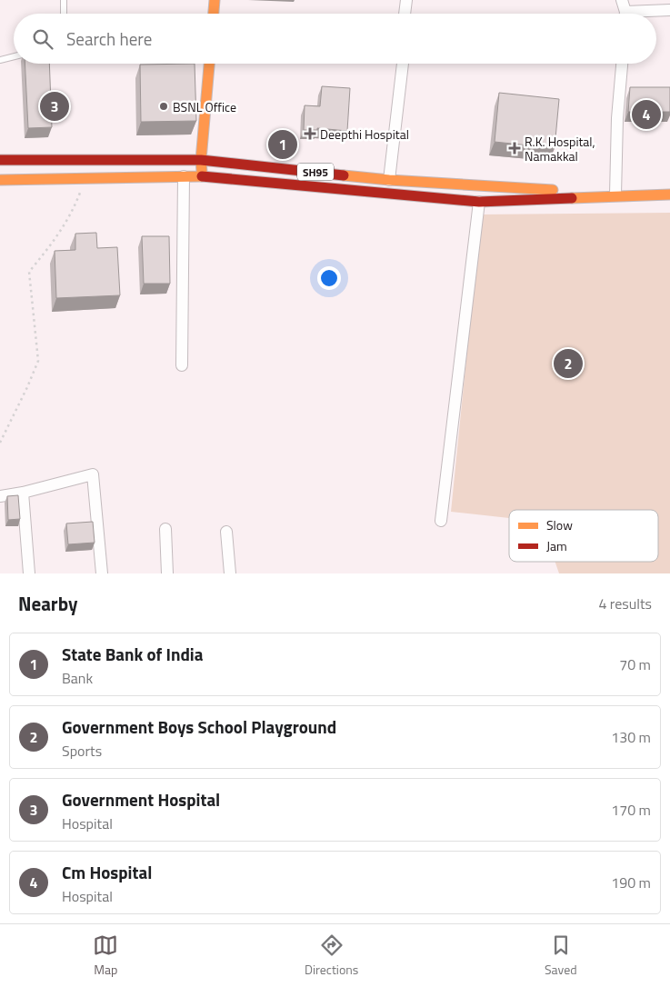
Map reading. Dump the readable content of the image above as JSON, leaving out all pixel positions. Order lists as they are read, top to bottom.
{
  "streets": {
    "main road": ["SH95"]
  },
  "places": {
    "other": ["BSNL Office"],
    "health": ["Deepthi Hospital", "R.K. Hospital, Namakkal"]
  },
  "legend": ["Slow", "Jam"],
  "page": {
    "search": "Search here",
    "pins": [
      "3",
      "4",
      "1",
      "2"
    ],
    "heading": ["Nearby", "4 results"],
    "list": [
      {
        "mark": "1",
        "name": "State Bank of India",
        "note": "Bank",
        "value": "70 m"
      },
      {
        "mark": "2",
        "name": "Government Boys School Playground",
        "note": "Sports",
        "value": "130 m"
      },
      {
        "mark": "3",
        "name": "Government Hospital",
        "note": "Hospital",
        "value": "170 m"
      },
      {
        "mark": "4",
        "name": "Cm Hospital",
        "note": "Hospital",
        "value": "190 m"
      }
    ],
    "nav": ["Map", "Directions", "Saved"]
  }
}
